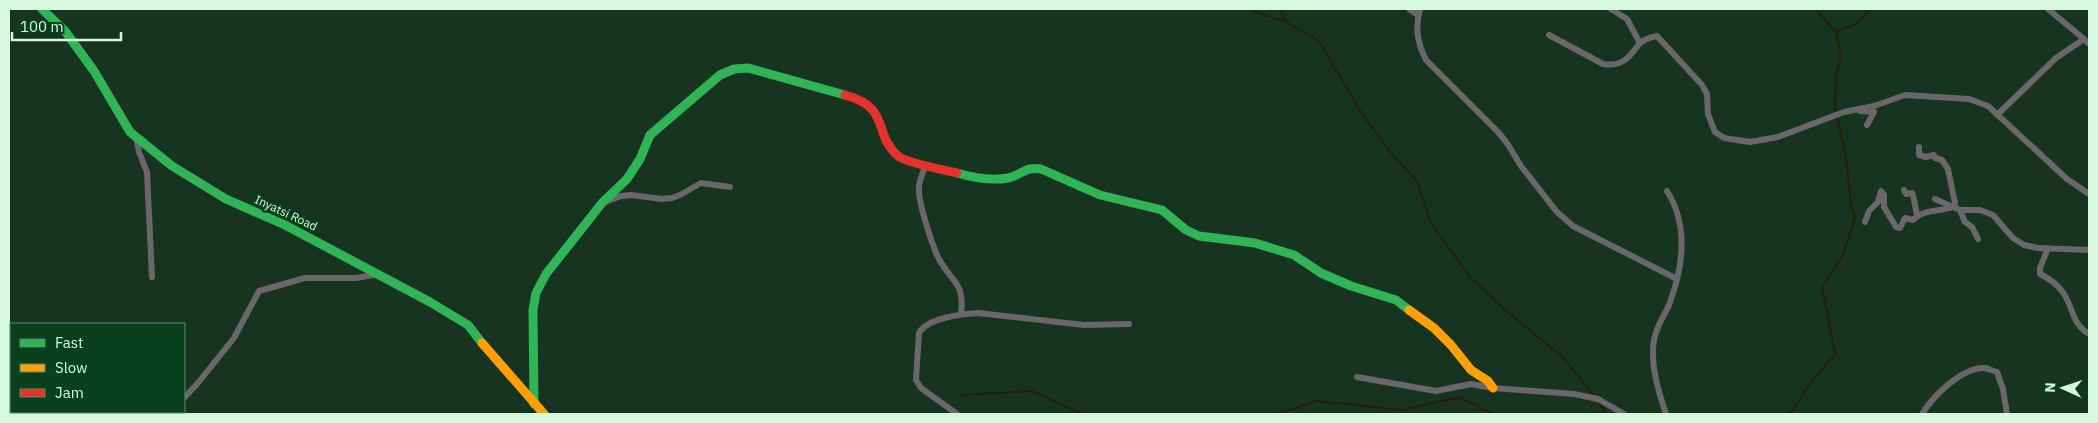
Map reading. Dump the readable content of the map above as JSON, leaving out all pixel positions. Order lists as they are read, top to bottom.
{
  "streets": {
    "street": ["Inyatsi Road"]
  },
  "legend": ["Fast", "Slow", "Jam"],
  "scale_bar": "100 m",
  "north": "left"
}
